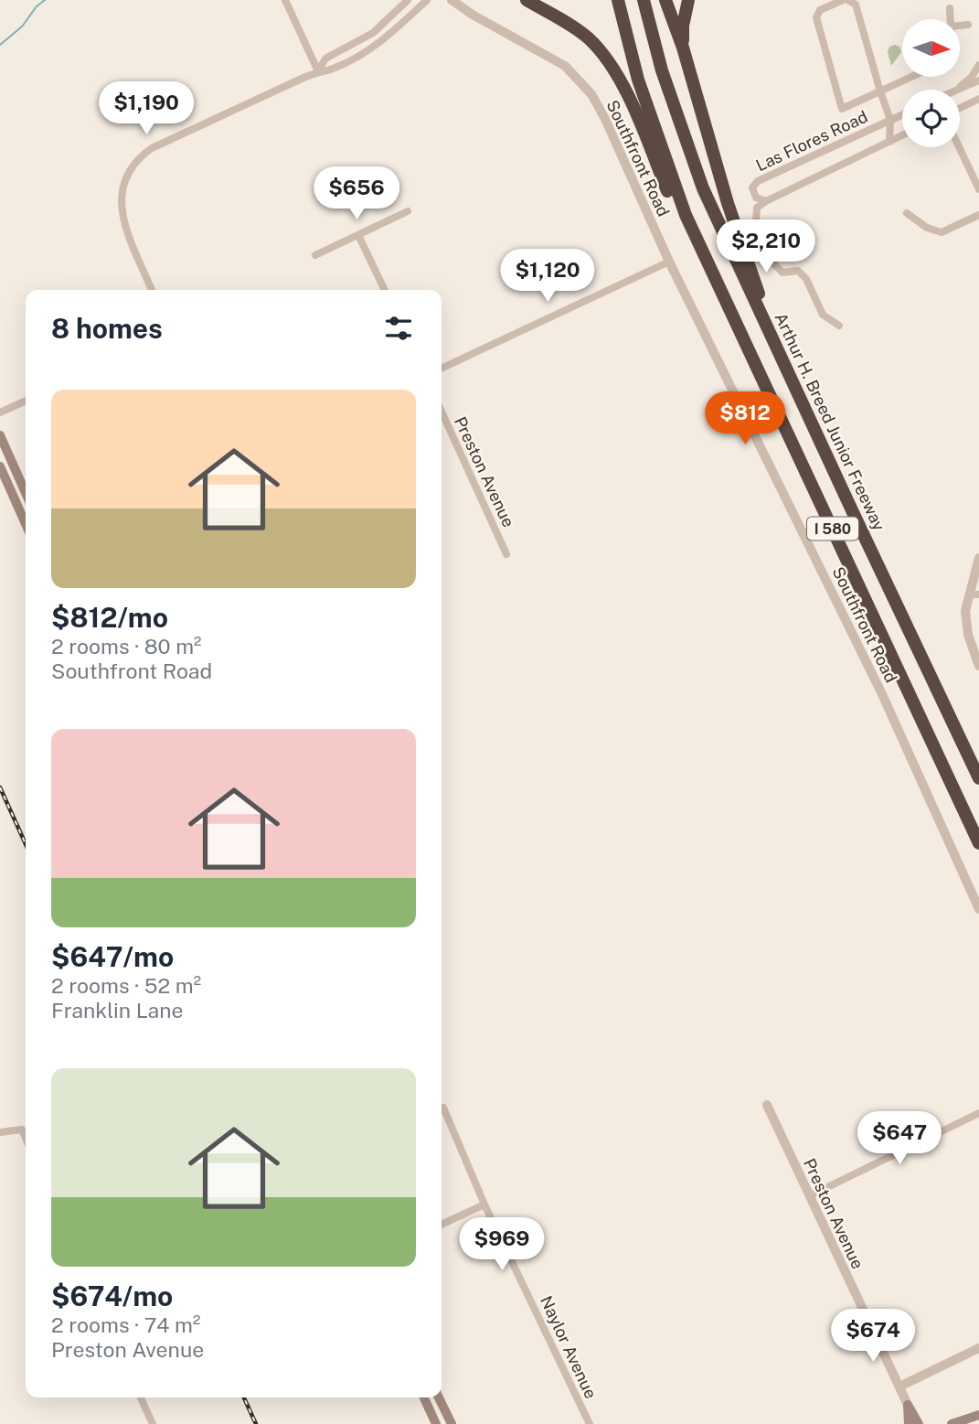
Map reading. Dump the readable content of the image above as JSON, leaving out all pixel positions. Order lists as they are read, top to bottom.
{
  "streets": {
    "highway": ["Arthur H. Breed Junior Freeway", "I 580"],
    "street": [
      "Las Flores Road",
      "Southfront Road",
      "Preston Avenue",
      "Naylor Avenue"
    ]
  },
  "north": "right",
  "page": {
    "price": [
      "$1,190",
      "$656",
      "$2,210",
      "$1,120",
      "$812",
      "$647",
      "$969",
      "$674"
    ],
    "heading": "8 homes",
    "list": [
      {
        "name": "$812/mo",
        "note": "2 rooms · 80 m² · Southfront Road"
      },
      {
        "name": "$647/mo",
        "note": "2 rooms · 52 m² · Franklin Lane"
      },
      {
        "name": "$674/mo",
        "note": "2 rooms · 74 m² · Preston Avenue"
      }
    ]
  }
}
